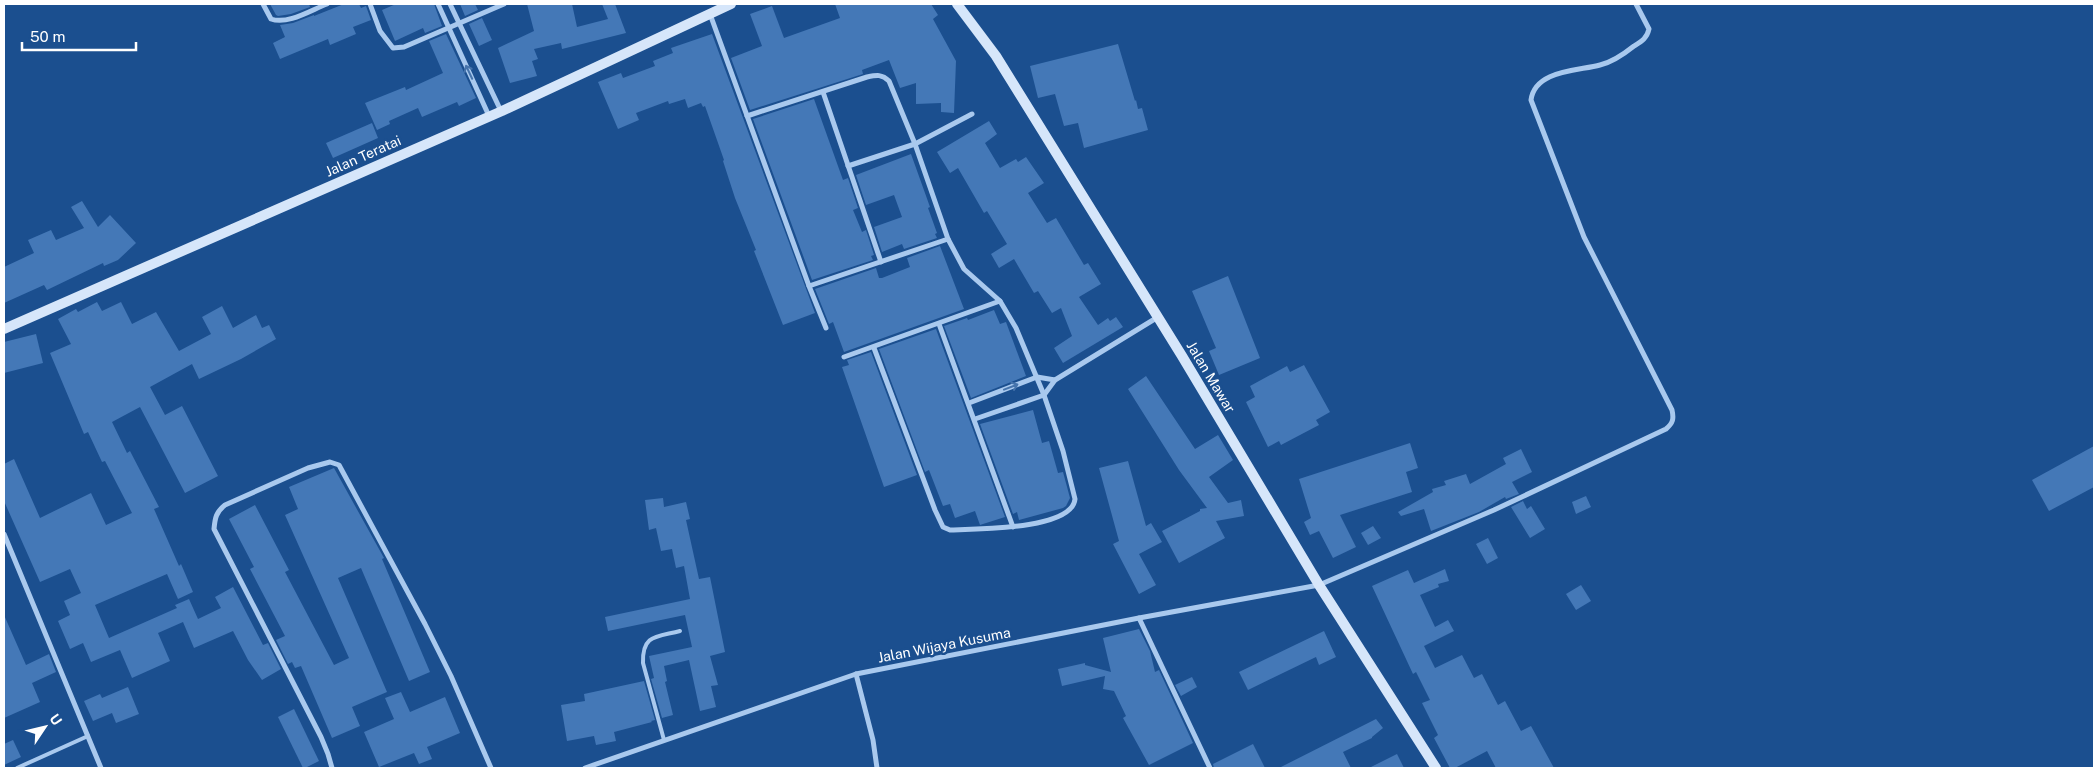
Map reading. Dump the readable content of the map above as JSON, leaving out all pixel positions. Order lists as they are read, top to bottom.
{
  "streets": {
    "street": ["Jalan Teratai", "Jalan Mawar", "Jalan Wijaya Kusuma"]
  },
  "crossings": [
    ["Jalan Mawar", "Jalan Wijaya Kusuma"]
  ],
  "scale_bar": "50 m",
  "north": "top right"
}
